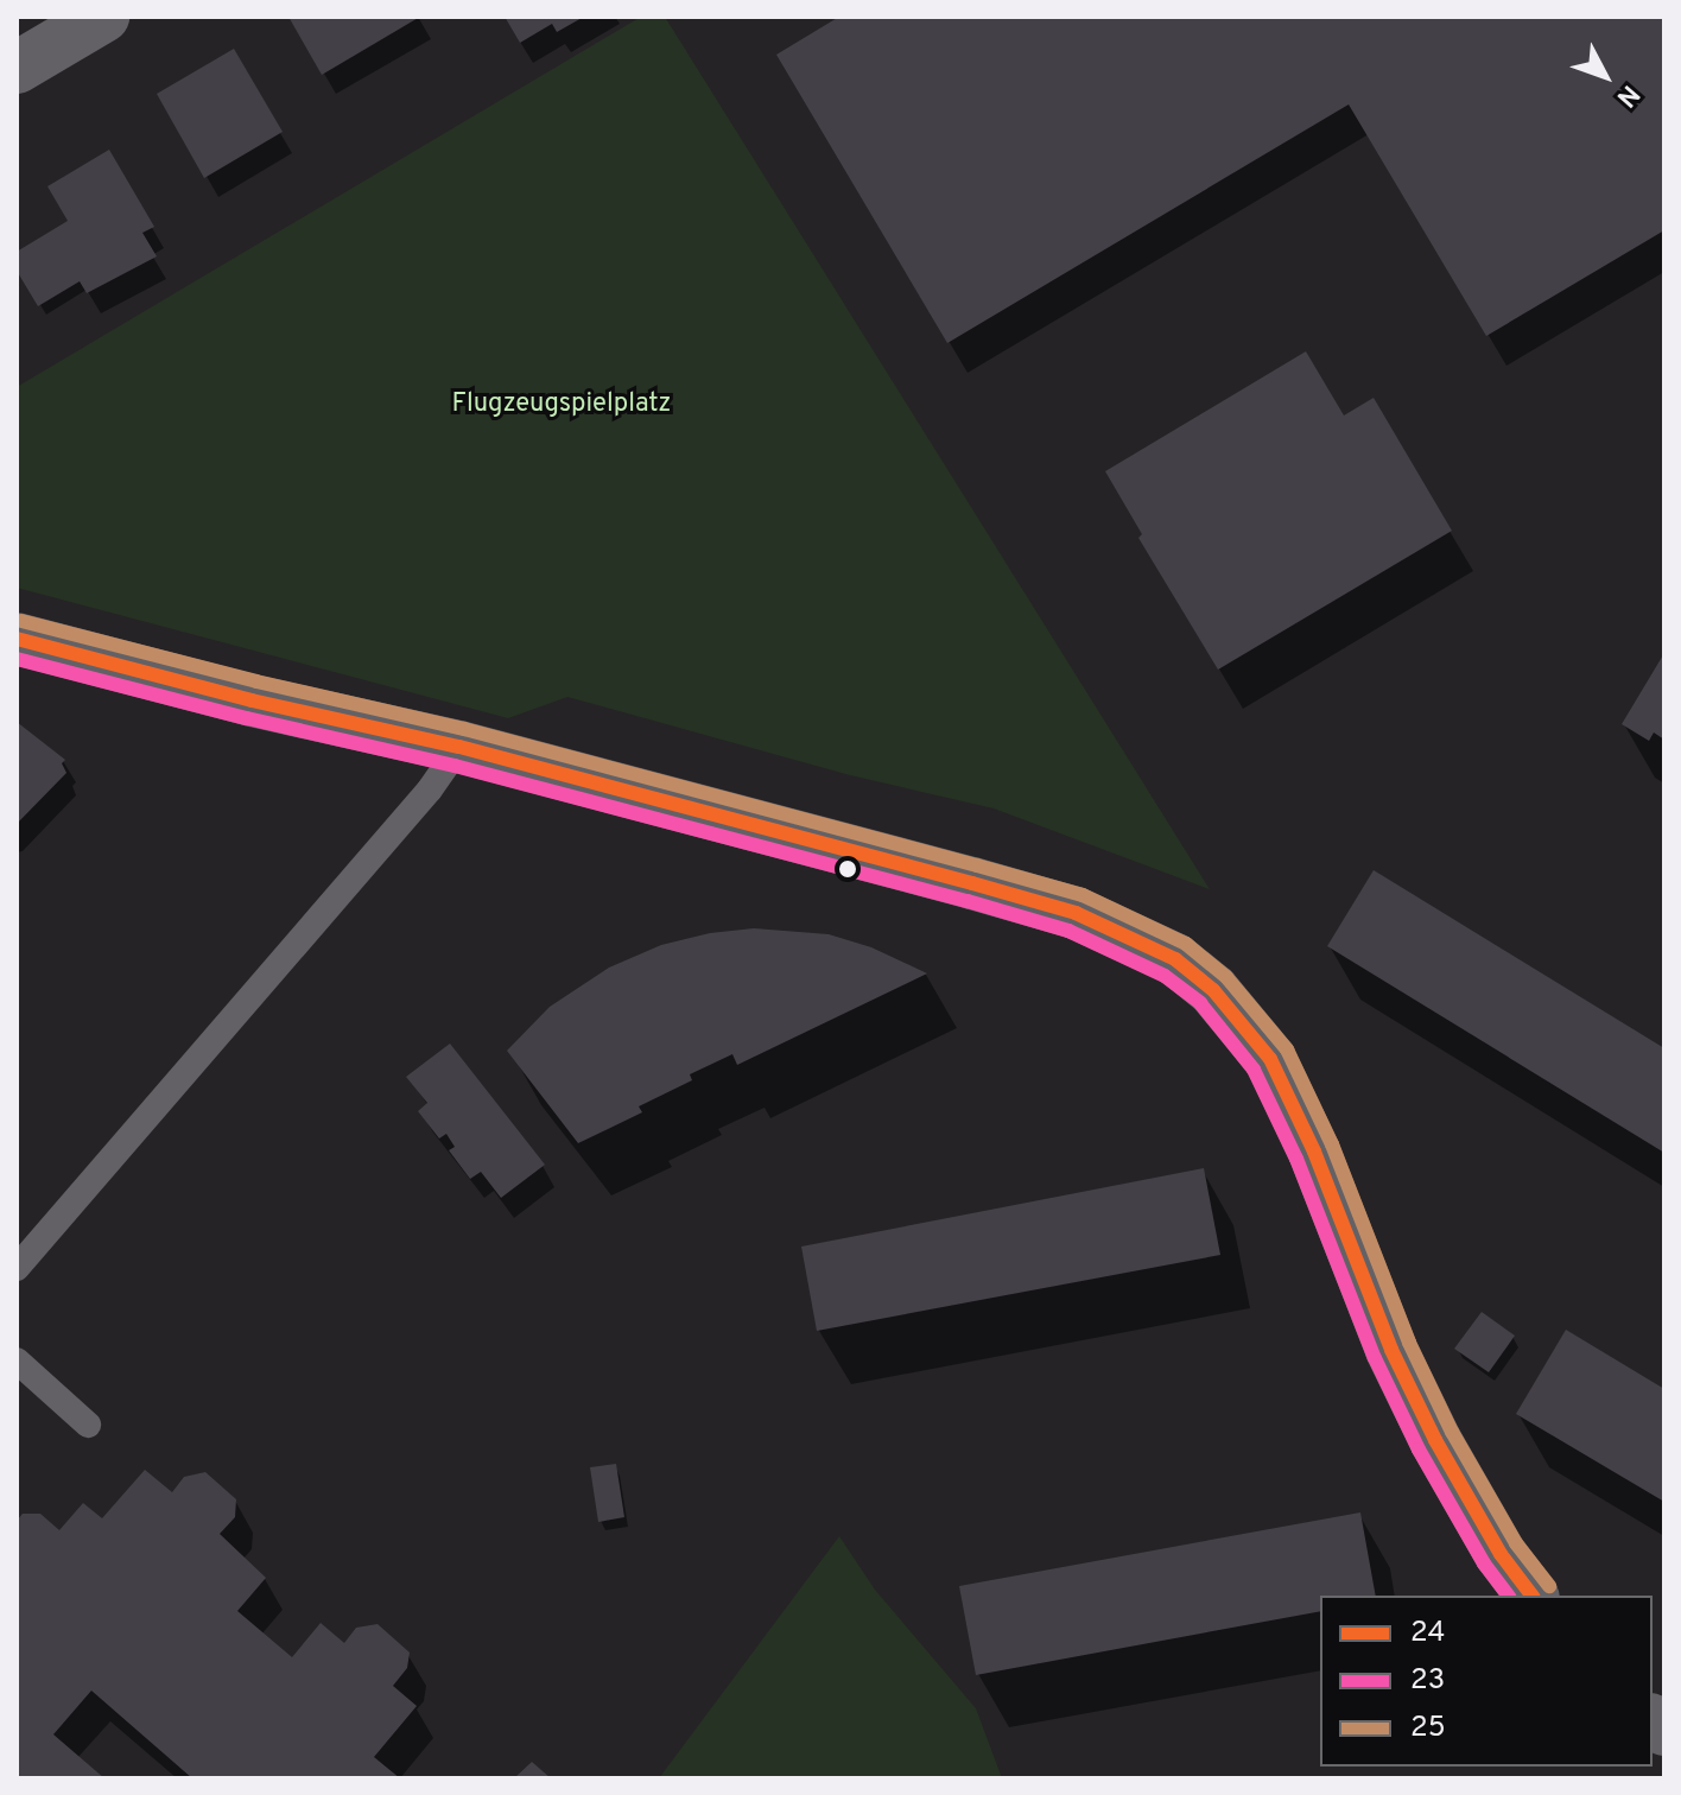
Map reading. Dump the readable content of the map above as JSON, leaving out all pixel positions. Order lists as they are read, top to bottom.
{
  "parks": ["Flugzeugspielplatz"],
  "lines": ["transit line 25", "transit line 24", "transit line 23"],
  "legend": ["24", "23", "25"],
  "north": "bottom right"
}
